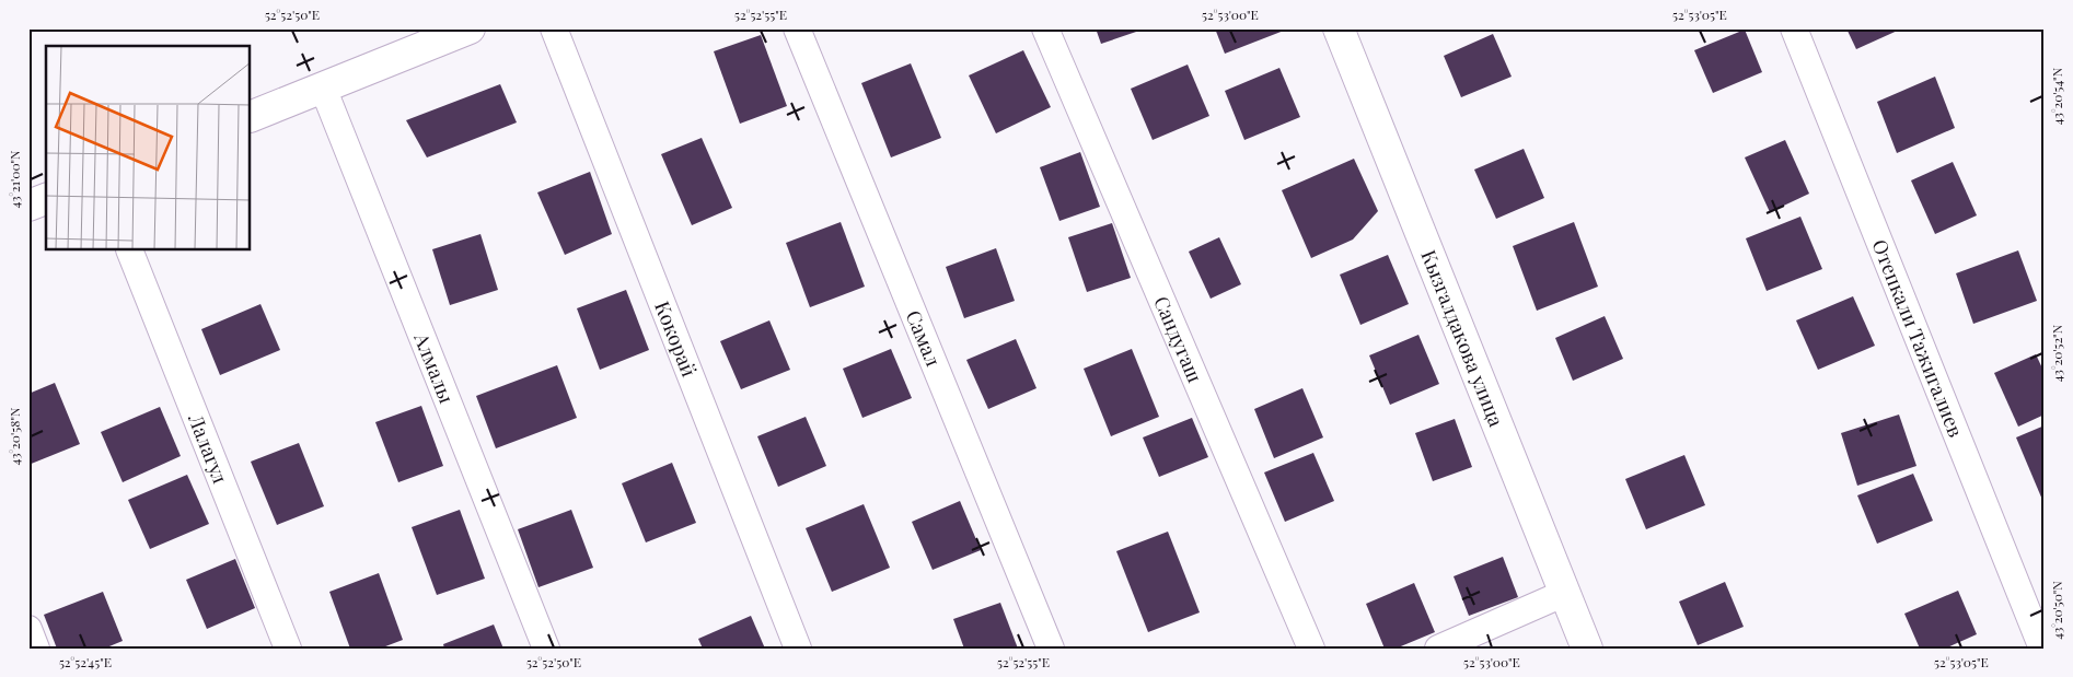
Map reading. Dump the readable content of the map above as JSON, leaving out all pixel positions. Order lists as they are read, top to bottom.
{
  "streets": {
    "street": [
      "Кызгалдакова улица",
      "Кокорай",
      "Самал",
      "Сандугаш",
      "Отепкали Тажигалиев",
      "Алмалы",
      "Лалагул"
    ]
  },
  "coordinates": [
    "52°52'50\"E",
    "52°52'55\"E",
    "52°53'00\"E",
    "52°53'05\"E",
    "43°20'54\"N",
    "43°21'00\"N",
    "43°20'52\"N",
    "43°20'58\"N",
    "43°20'50\"N",
    "52°52'45\"E"
  ]
}
